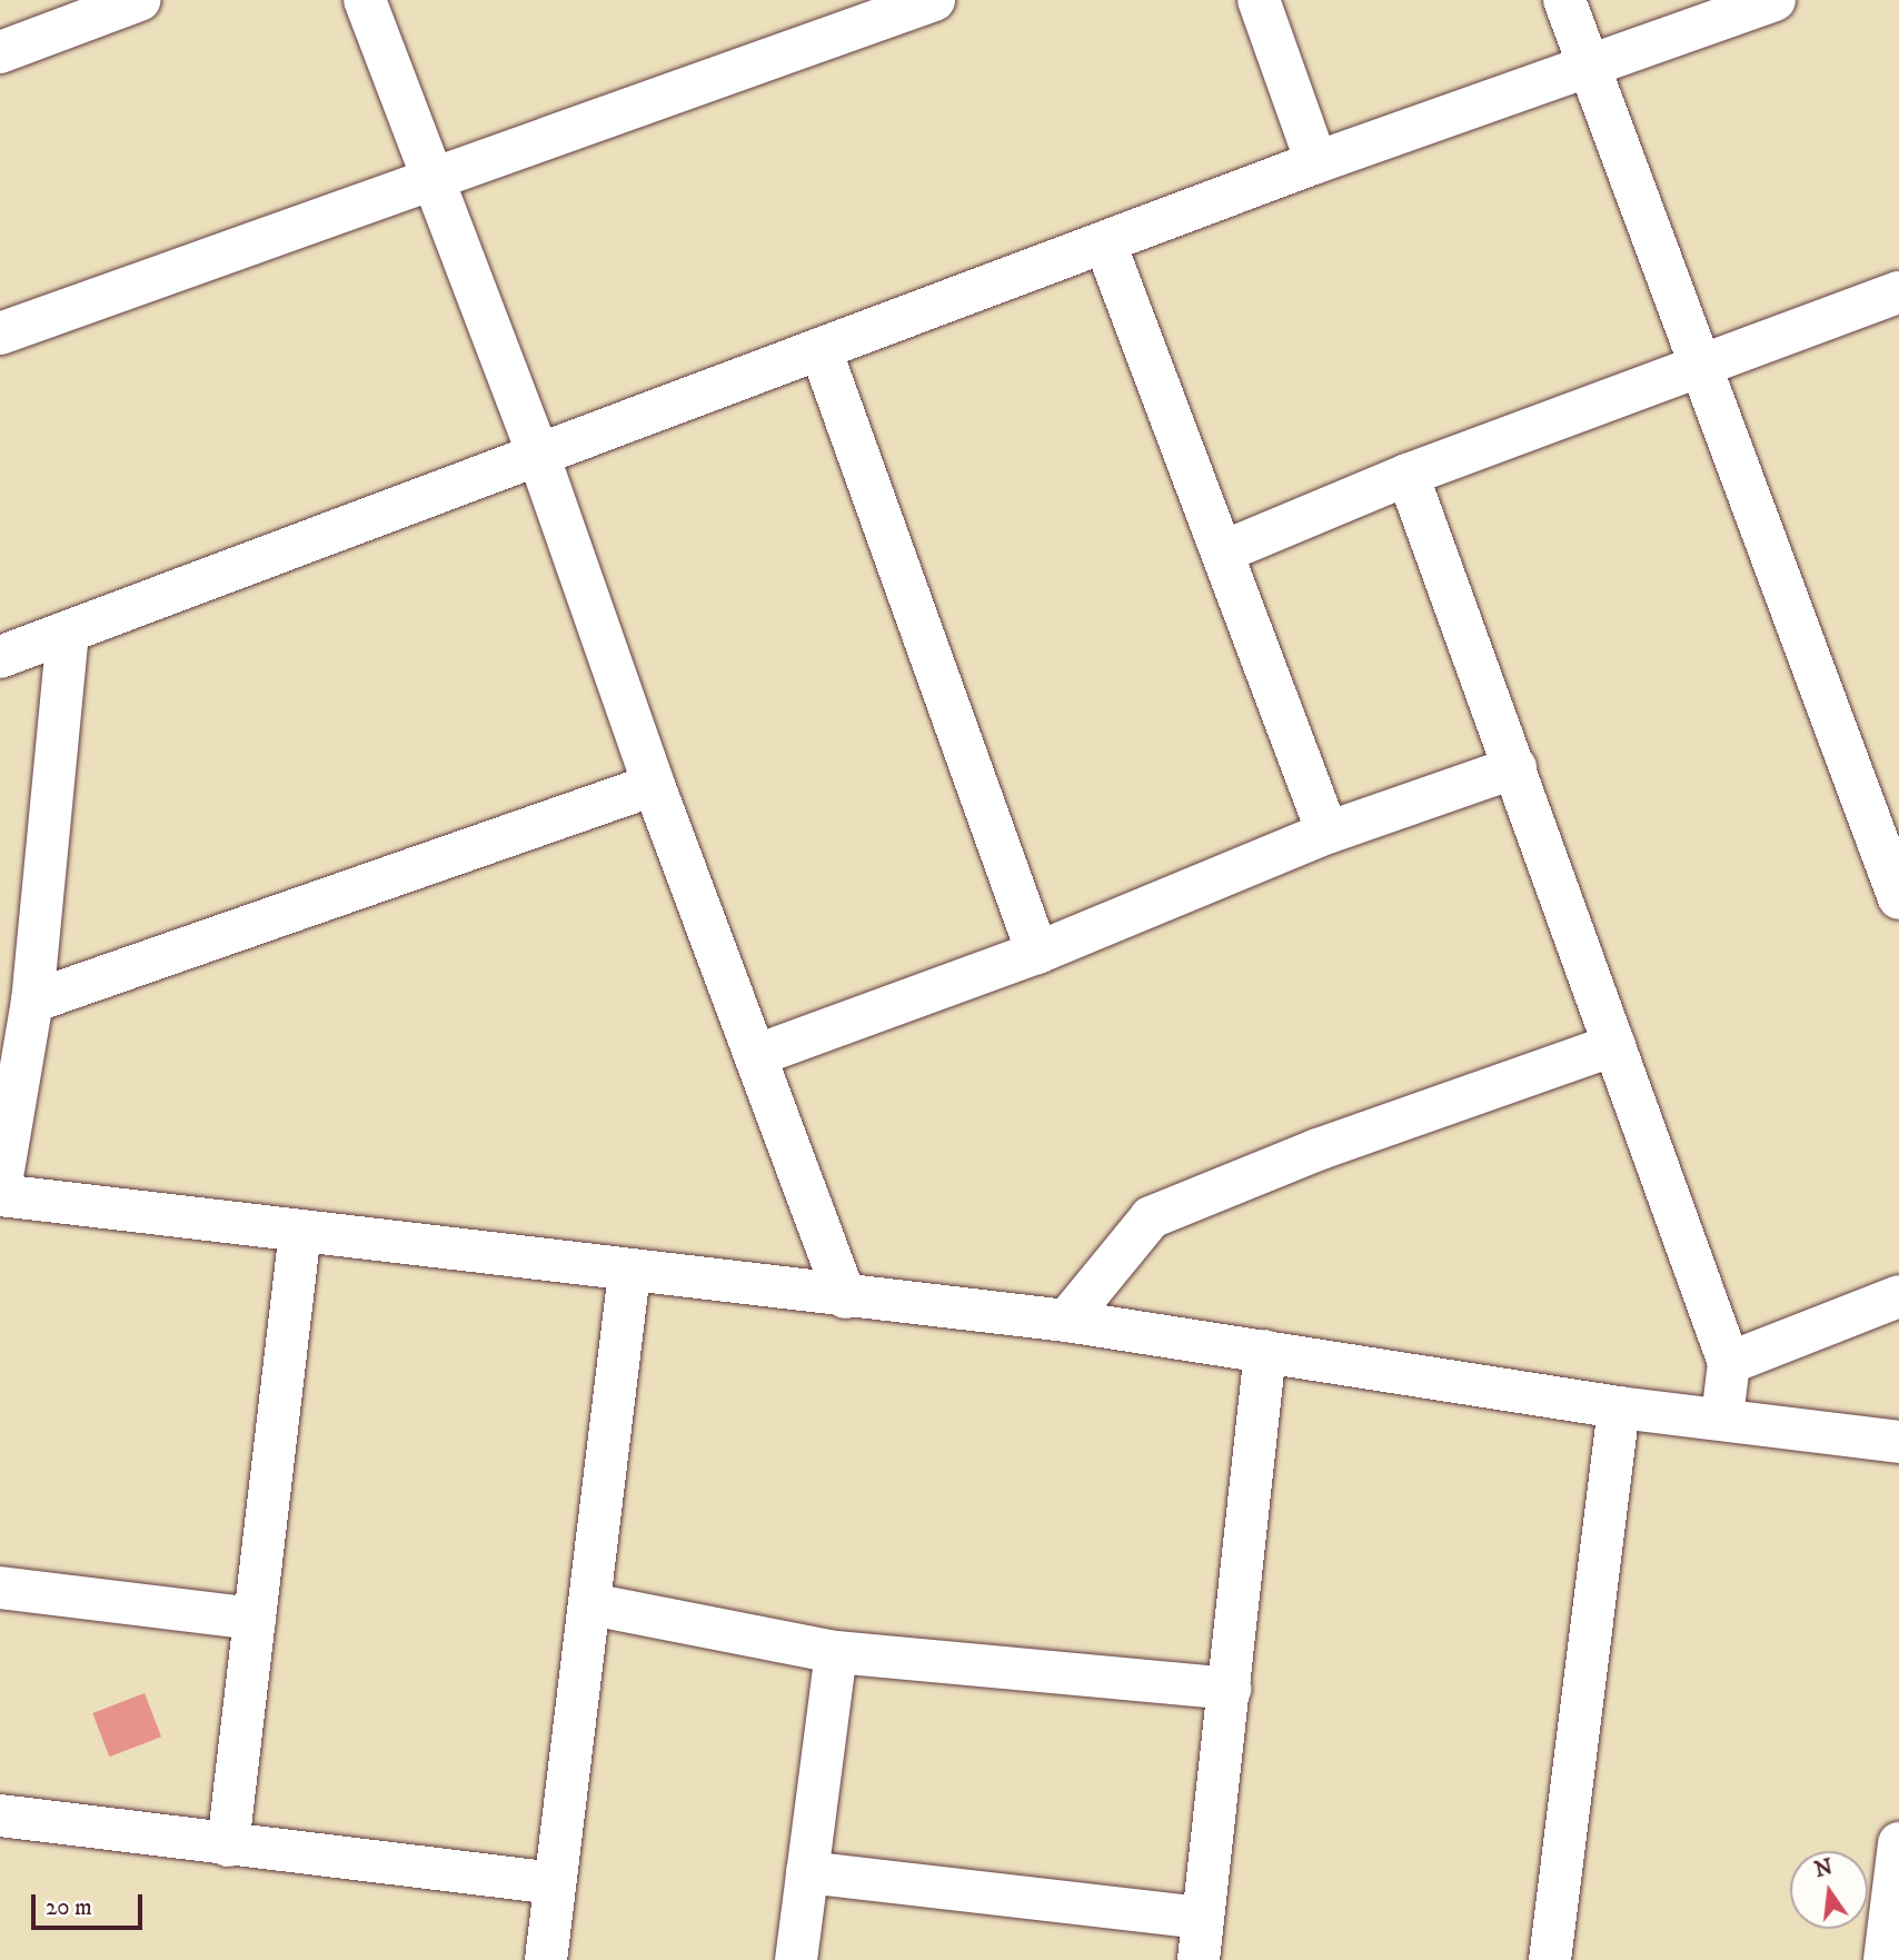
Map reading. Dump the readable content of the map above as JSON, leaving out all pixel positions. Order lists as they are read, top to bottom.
{
  "scale_bar": "20 m",
  "north": "top"
}
